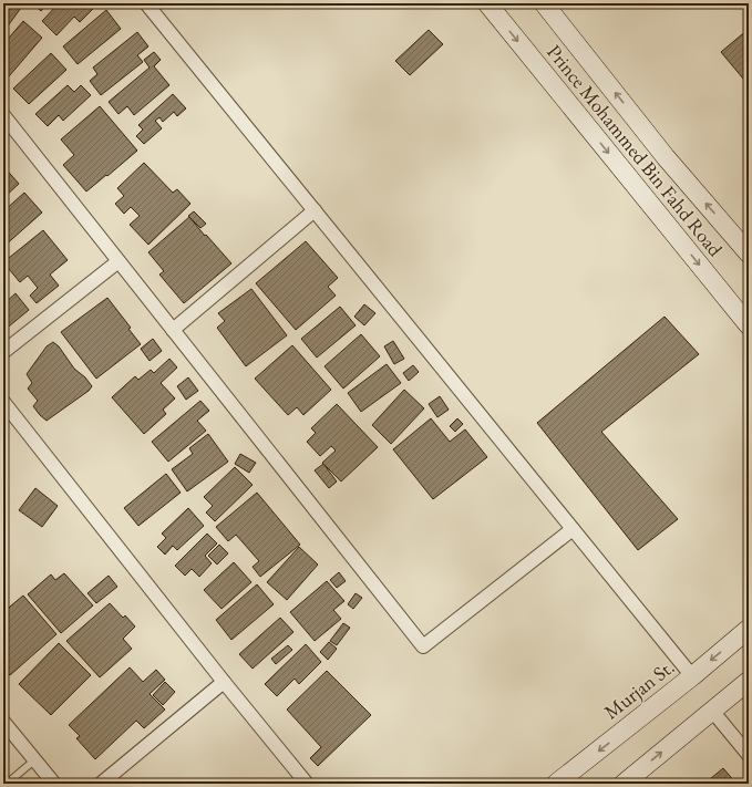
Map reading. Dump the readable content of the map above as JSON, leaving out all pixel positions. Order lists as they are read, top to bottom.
{
  "streets": {
    "street": ["Prince Mohammed Bin Fahd Road", "Murjan St."]
  }
}
